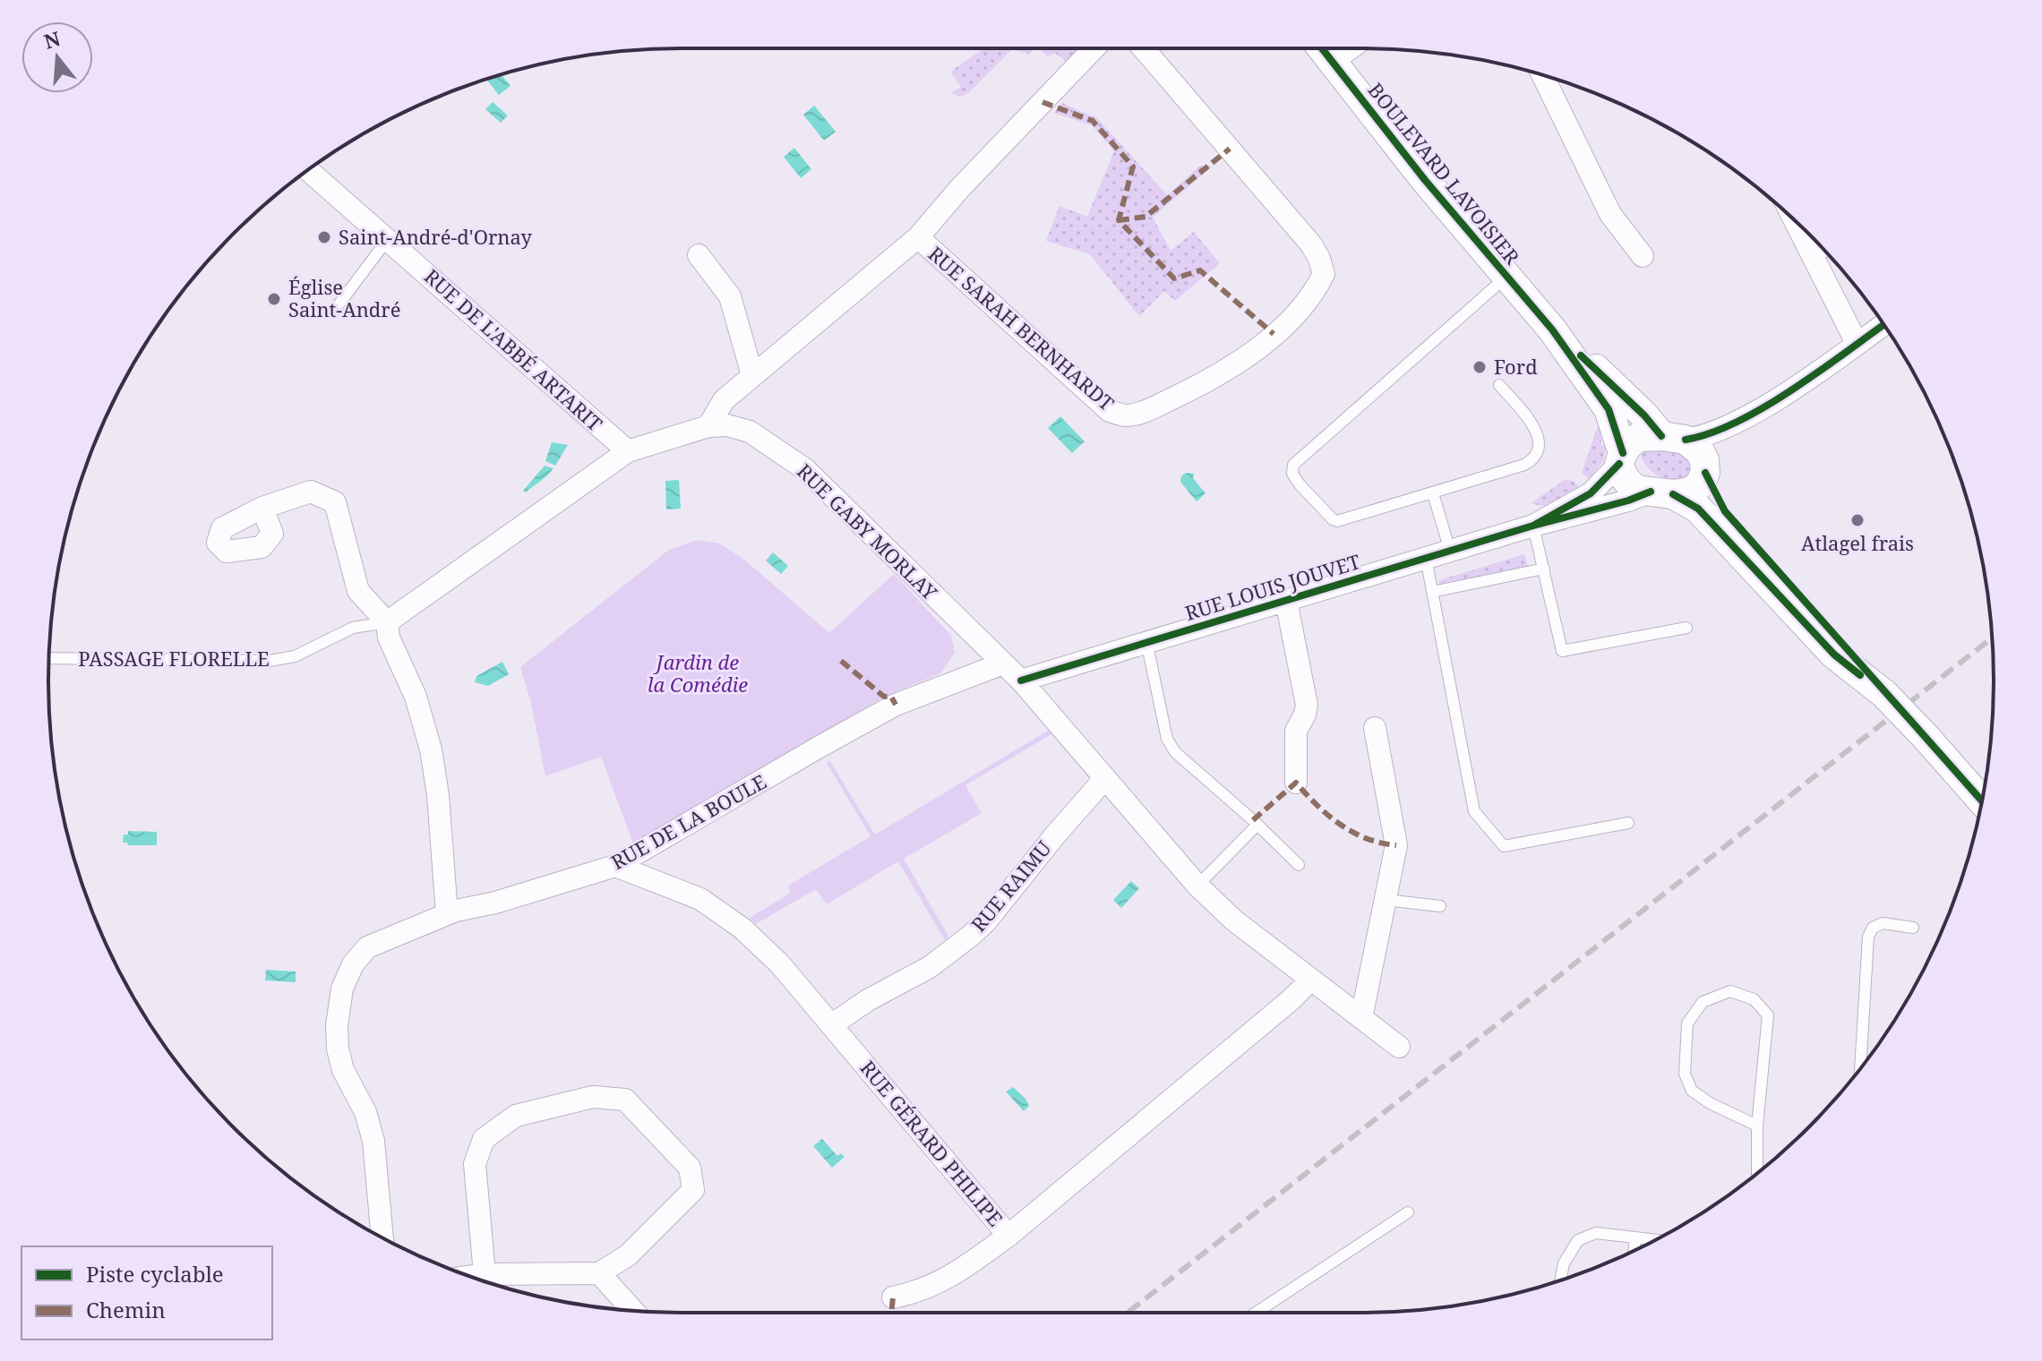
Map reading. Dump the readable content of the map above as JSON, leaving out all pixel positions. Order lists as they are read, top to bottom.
{
  "streets": {
    "main road": ["BOULEVARD LAVOISIER"],
    "street": [
      "RUE SARAH BERNHARDT",
      "RUE DE L'ABBÉ ARTARIT",
      "RUE GABY MORLAY",
      "RUE LOUIS JOUVET",
      "RUE DE LA BOULE",
      "RUE RAIMU",
      "RUE GÉRARD PHILIPE"
    ],
    "lane": ["PASSAGE FLORELLE"]
  },
  "crossings": [
    ["BOULEVARD LAVOISIER", "RUE LOUIS JOUVET"],
    ["RUE SARAH BERNHARDT", "RUE GABY MORLAY"],
    ["RUE DE L'ABBÉ ARTARIT", "RUE GABY MORLAY"],
    ["RUE GABY MORLAY", "PASSAGE FLORELLE"],
    ["RUE GABY MORLAY", "RUE DE LA BOULE"],
    ["RUE DE LA BOULE", "RUE GÉRARD PHILIPE"],
    ["RUE RAIMU", "RUE GÉRARD PHILIPE"]
  ],
  "parks": ["Jardin de la Comédie"],
  "places": [
    "Saint-André-d'Ornay",
    "Église Saint-André",
    "Ford",
    "Atlagel frais"
  ],
  "legend": ["Piste cyclable", "Chemin"],
  "north": "top"
}
